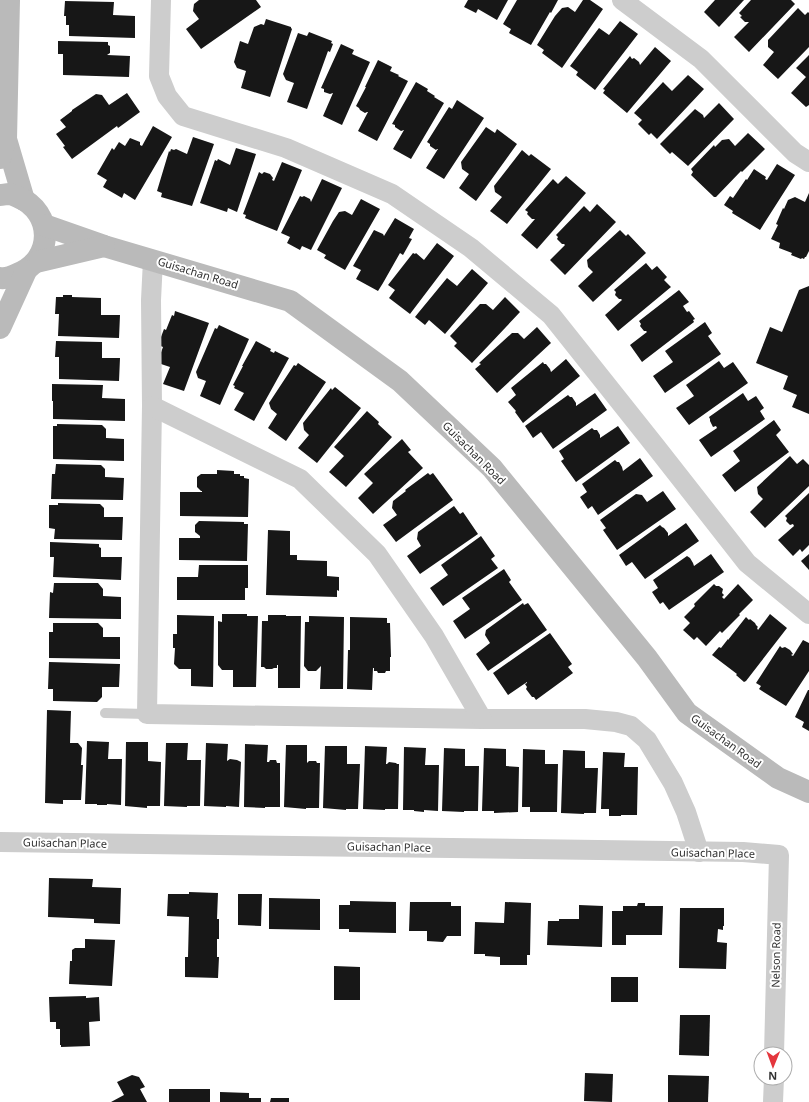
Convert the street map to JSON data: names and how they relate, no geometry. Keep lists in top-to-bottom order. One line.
{"streets":{"street":["Guisachan Road","Guisachan Place","Nelson Road"]},"crossings":[["Guisachan Place","Nelson Road"]],"north":"bottom"}
